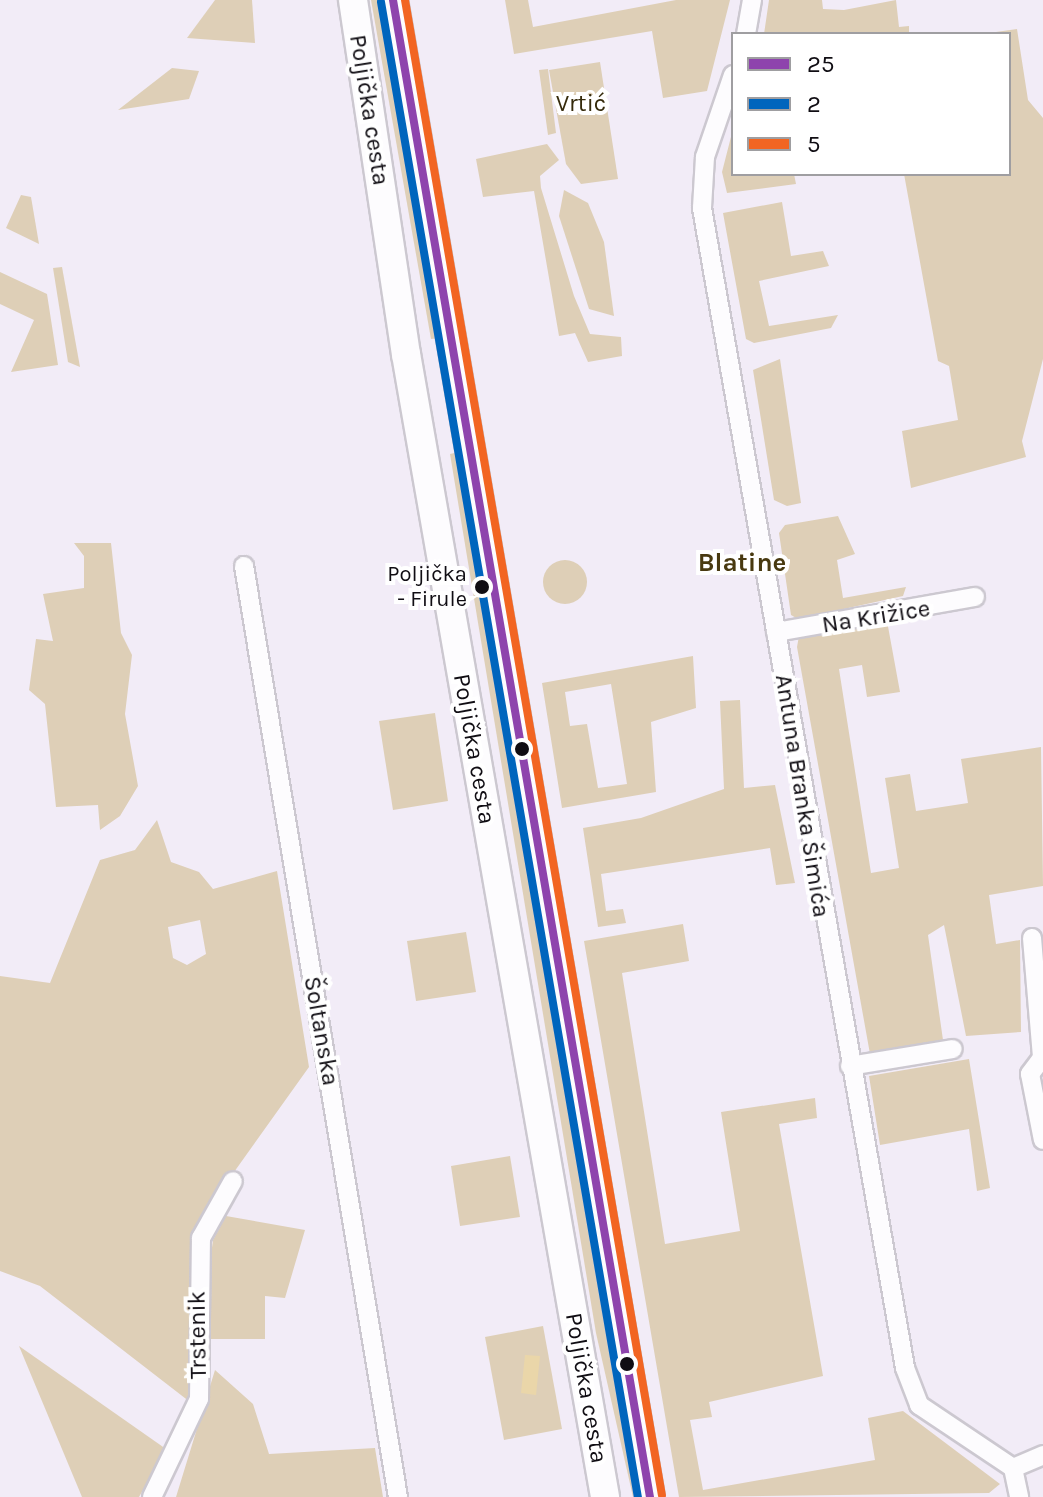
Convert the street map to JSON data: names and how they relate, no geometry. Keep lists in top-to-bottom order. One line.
{"streets":{"main road":["Poljička cesta"],"street":["Na Križice","Antuna Branka Šimića","Šoltanska","Trstenik"]},"crossings":[["Na Križice","Antuna Branka Šimića"]],"districts":["Blatine"],"parks":["Vrtić"],"places":["Poljička - Firule"],"lines":["transit line 25","transit line 5","transit line 2"],"legend":["25","2","5"]}
